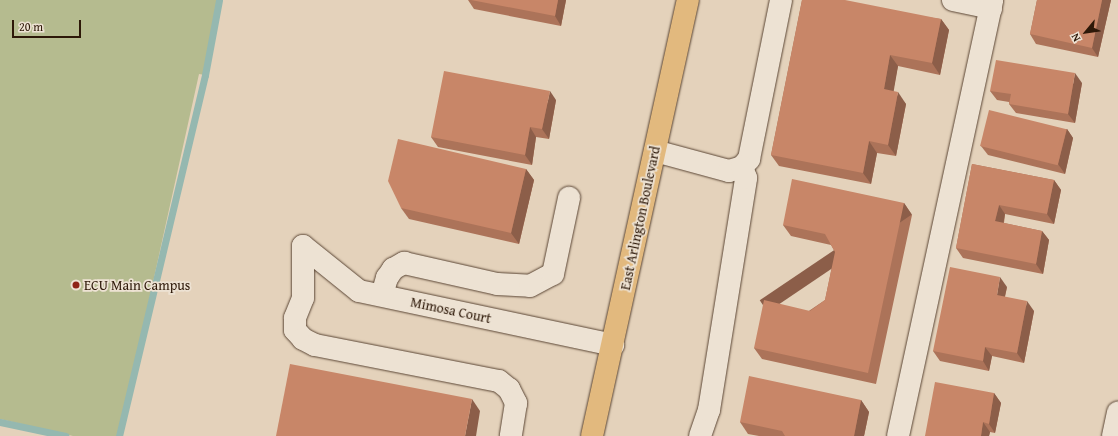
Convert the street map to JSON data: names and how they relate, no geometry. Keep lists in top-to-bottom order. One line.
{"streets":{"main road":["East Arlington Boulevard"],"street":["Mimosa Court"]},"crossings":[["East Arlington Boulevard","Mimosa Court"]],"places":["ECU Main Campus"],"scale_bar":"20 m","north":"bottom left"}
